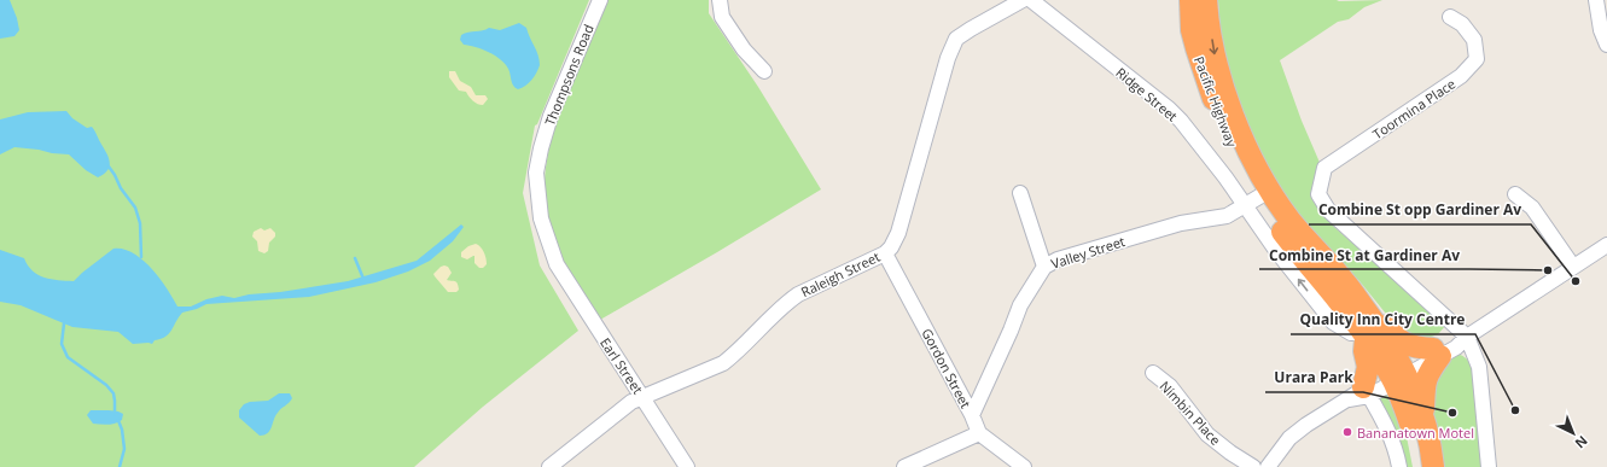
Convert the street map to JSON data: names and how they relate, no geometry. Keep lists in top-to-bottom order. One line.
{"streets":{"highway":["Pacific Highway"],"street":["Thompsons Road","Ridge Street","Toormina Place","Valley Street","Raleigh Street","Earl Street","Gordon Street","Nimbin Place"]},"crossings":[["Thompsons Road","Earl Street"],["Ridge Street","Pacific Highway"],["Ridge Street","Valley Street"],["Pacific Highway","Valley Street"],["Valley Street","Gordon Street"],["Raleigh Street","Earl Street"],["Raleigh Street","Gordon Street"]],"places":["Combine St at Gardiner Av","Combine St opp Gardiner Av","Quality Inn City Centre","Urara Park","Bananatown Motel"],"north":"bottom right"}
